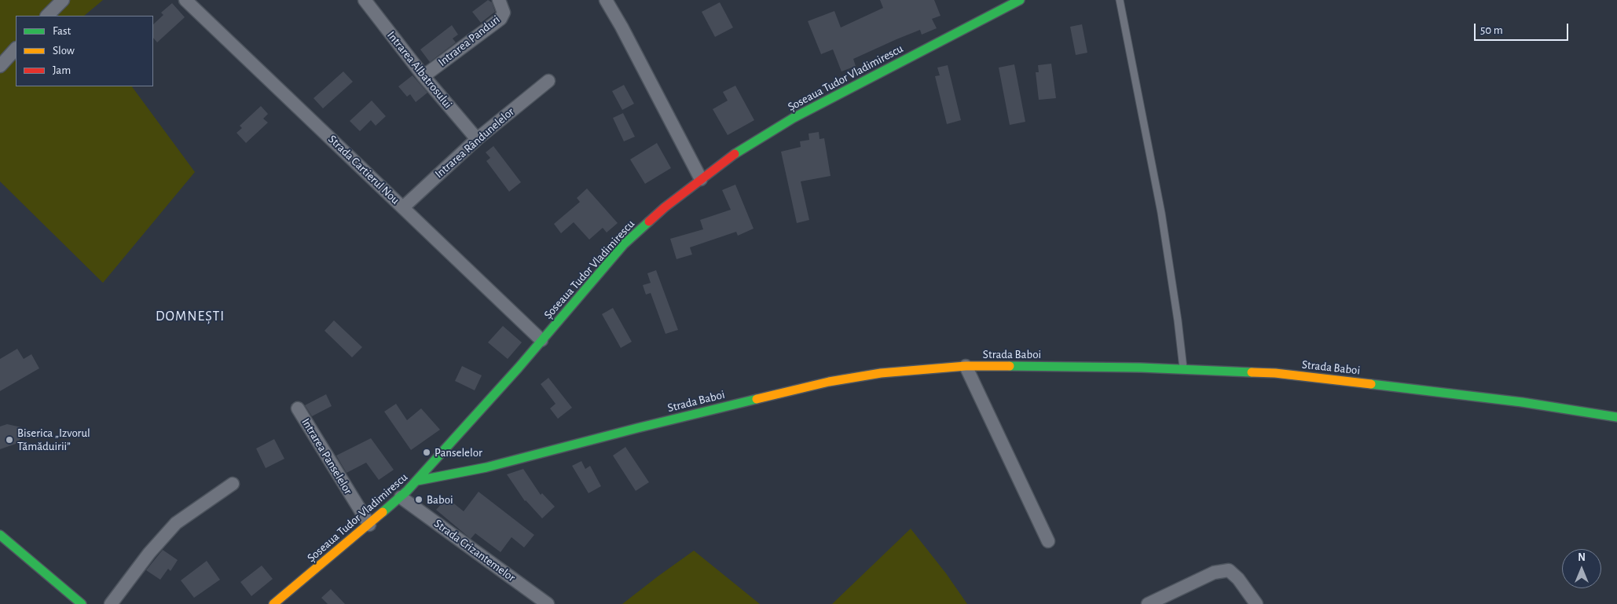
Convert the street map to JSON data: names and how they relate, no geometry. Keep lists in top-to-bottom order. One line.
{"streets":{"street":["Intrarea Panduri","Intrarea Albatrosului","Șoseaua Tudor Vladimirescu","Intrarea Rândunelelor","Strada Cartierul Nou","Strada Baboi","Intrarea Panselelor","Strada Crizantemelor"]},"crossings":[["Intrarea Panduri","Intrarea Albatrosului"],["Intrarea Albatrosului","Intrarea Rândunelelor"],["Șoseaua Tudor Vladimirescu","Strada Cartierul Nou"],["Șoseaua Tudor Vladimirescu","Strada Baboi"],["Șoseaua Tudor Vladimirescu","Intrarea Panselelor"],["Șoseaua Tudor Vladimirescu","Strada Crizantemelor"],["Intrarea Rândunelelor","Strada Cartierul Nou"]],"districts":["DOMNEȘTI"],"places":["Biserica „Izvorul Tămăduirii”","Panselelor","Baboi"],"legend":["Fast","Slow","Jam"],"scale_bar":"50 m","north":"top"}
